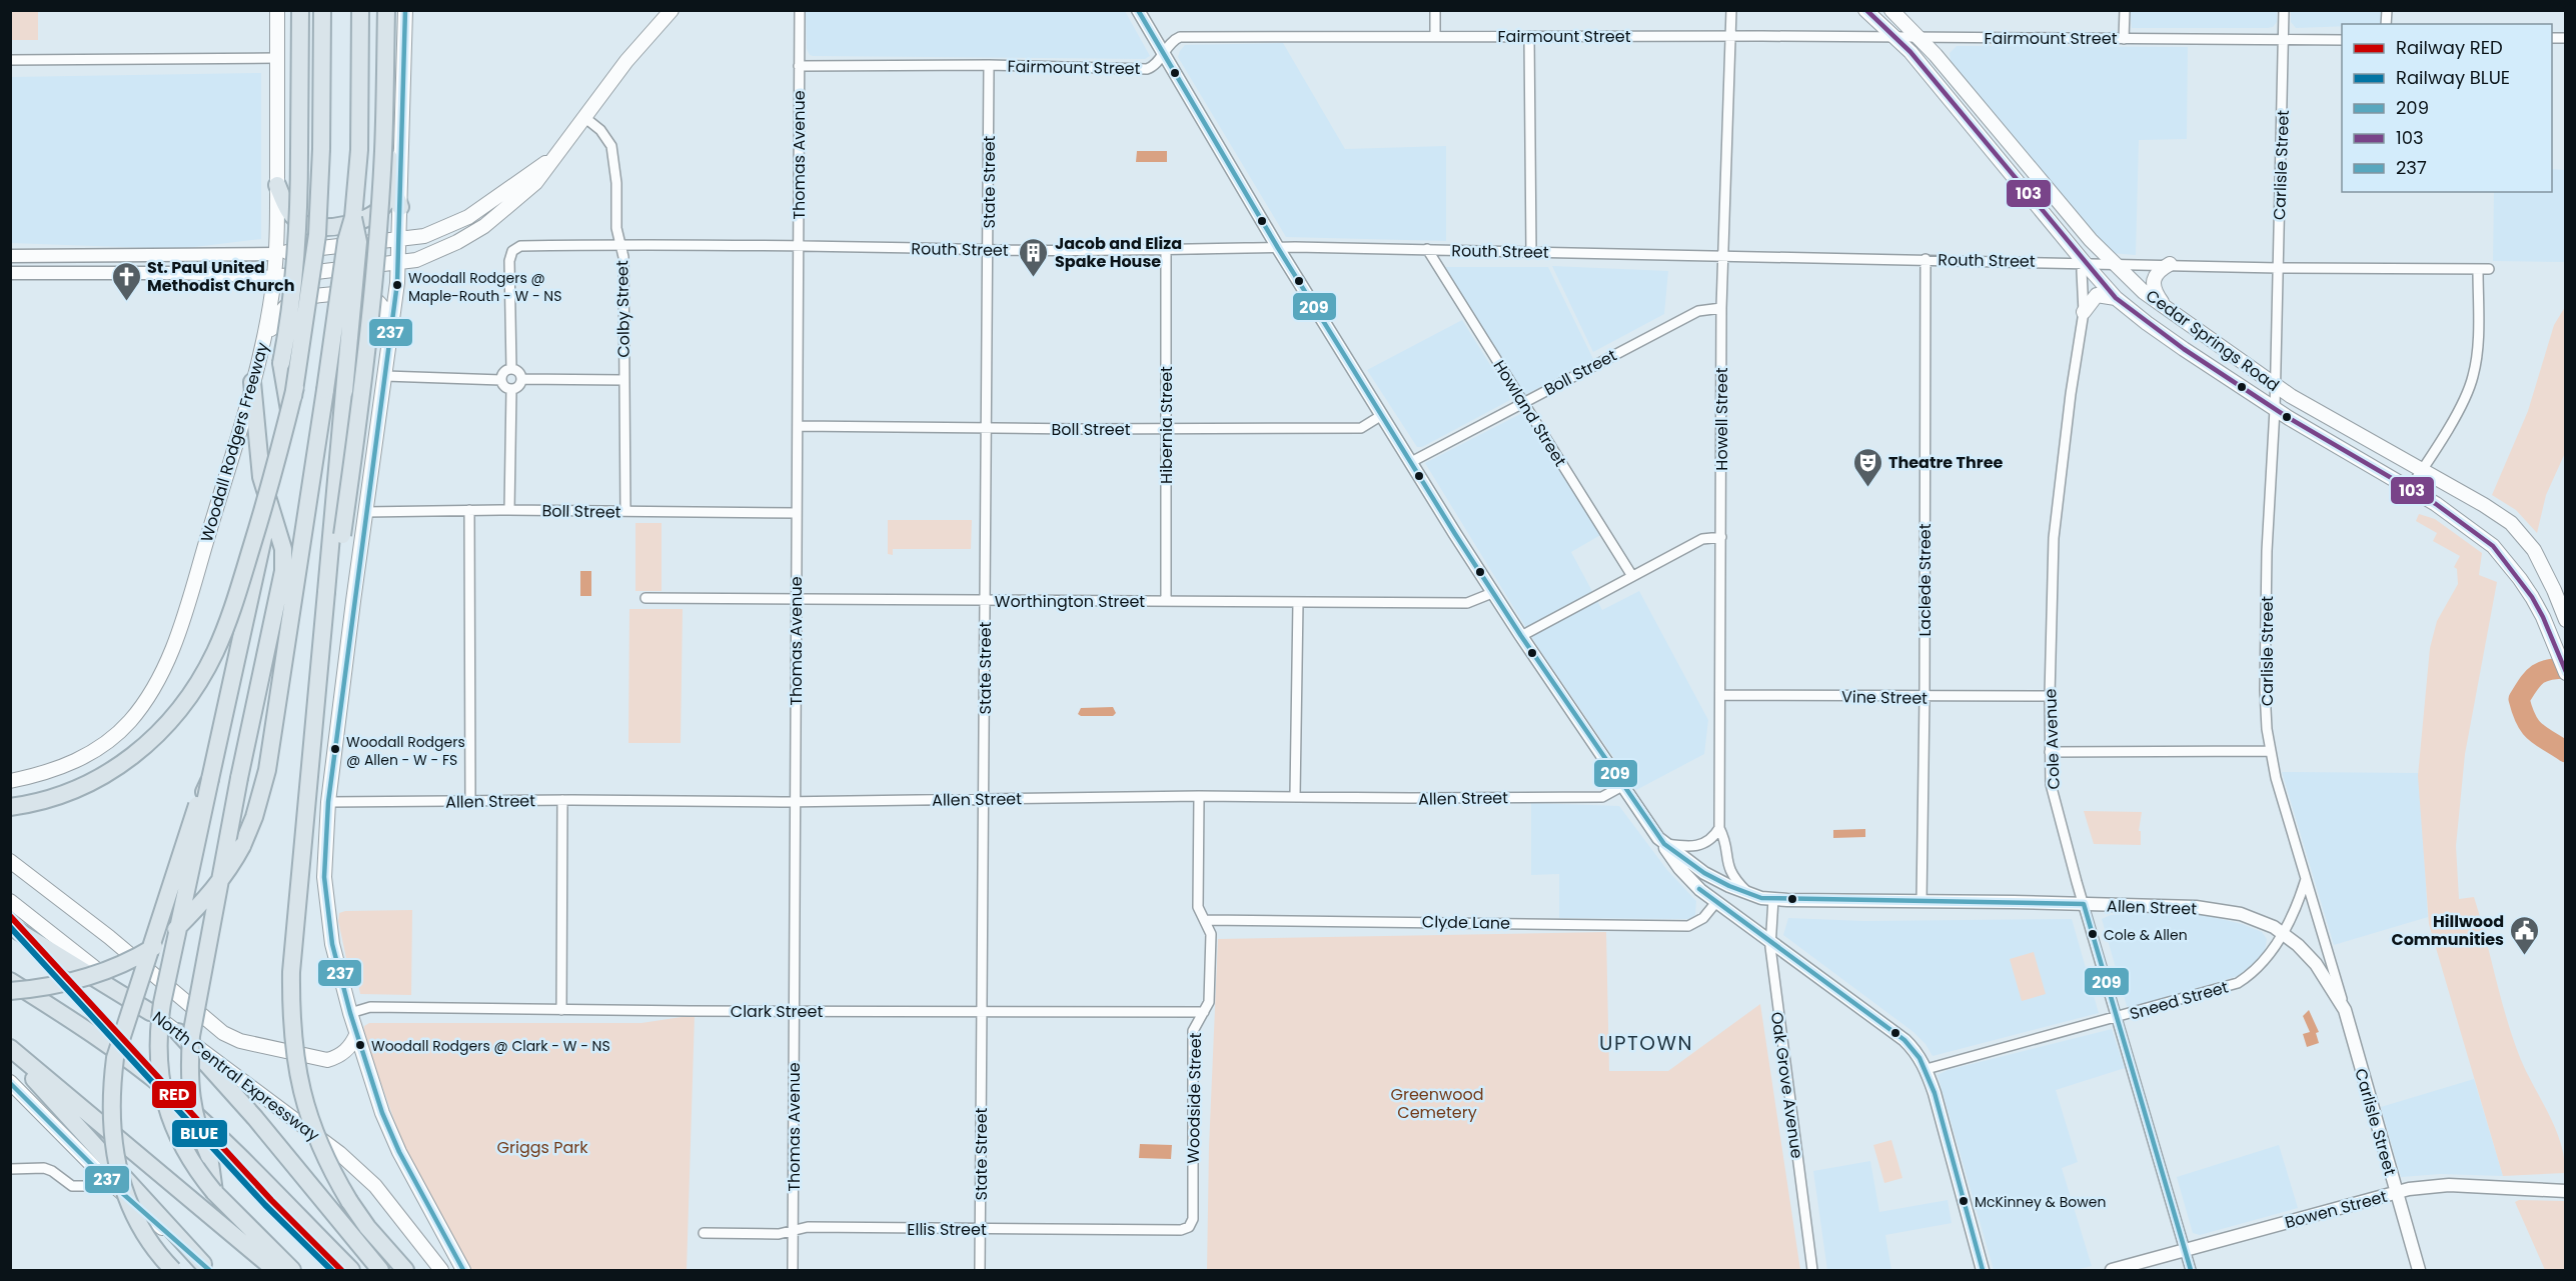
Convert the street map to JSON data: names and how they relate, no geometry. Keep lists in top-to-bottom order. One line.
{"streets":{"main road":["Cedar Springs Road","Woodall Rodgers Freeway","North Central Expressway"],"street":["Fairmount Street","Thomas Avenue","Carlisle Street","State Street","Routh Street","Colby Street","Boll Street","Howland Street","Howell Street","Hibernia Street","Laclede Street","Worthington Street","Vine Street","Cole Avenue","Allen Street","Clyde Lane","Sneed Street","Clark Street","Oak Grove Avenue","Woodside Street","Bowen Street","Ellis Street"]},"crossings":[["Fairmount Street","Thomas Avenue"],["Fairmount Street","Carlisle Street"],["Fairmount Street","State Street"],["Fairmount Street","Cedar Springs Road"],["Fairmount Street","Howell Street"],["Thomas Avenue","Routh Street"],["Thomas Avenue","Boll Street"],["Thomas Avenue","Worthington Street"],["Thomas Avenue","Allen Street"],["Thomas Avenue","Clark Street"],["Thomas Avenue","Ellis Street"],["Carlisle Street","Routh Street"],["Carlisle Street","Cedar Springs Road"],["Carlisle Street","Allen Street"],["Carlisle Street","Sneed Street"],["Carlisle Street","Bowen Street"],["State Street","Routh Street"],["State Street","Boll Street"],["State Street","Worthington Street"],["State Street","Allen Street"],["State Street","Clark Street"],["State Street","Ellis Street"],["Routh Street","Colby Street"],["Routh Street","Cedar Springs Road"],["Routh Street","Howland Street"],["Routh Street","Howell Street"],["Routh Street","Hibernia Street"],["Routh Street","Laclede Street"],["Routh Street","Cole Avenue"],["Colby Street","Boll Street"],["Cedar Springs Road","Cole Avenue"],["Boll Street","Howland Street"],["Boll Street","Howell Street"],["Boll Street","Hibernia Street"],["Howell Street","Vine Street"],["Howell Street","Allen Street"],["Hibernia Street","Worthington Street"],["Laclede Street","Vine Street"],["Laclede Street","Allen Street"],["Vine Street","Cole Avenue"],["Cole Avenue","Allen Street"],["Cole Avenue","Sneed Street"],["Cole Avenue","Bowen Street"],["Allen Street","Sneed Street"],["Allen Street","Oak Grove Avenue"],["Allen Street","Woodside Street"],["Clyde Lane","Woodside Street"],["Clark Street","Woodside Street"],["Woodside Street","Ellis Street"]],"districts":["UPTOWN"],"parks":["Greenwood Cemetery","Griggs Park"],"places":{"building":["Jacob and Eliza Spake House"],"other":["Woodall Rodgers @ Maple-Routh - W - NS","Woodall Rodgers @ Allen - W - FS","Cole & Allen","Woodall Rodgers @ Clark - W - NS","McKinney & Bowen"],"church":["St. Paul United Methodist Church"],"theatre":["Theatre Three"],"public building":["Hillwood Communities"]},"lines":["transit line 209","transit line 103","transit line 237","rail line RED","rail line BLUE"],"legend":["Railway RED","Railway BLUE","209","103","237"]}
